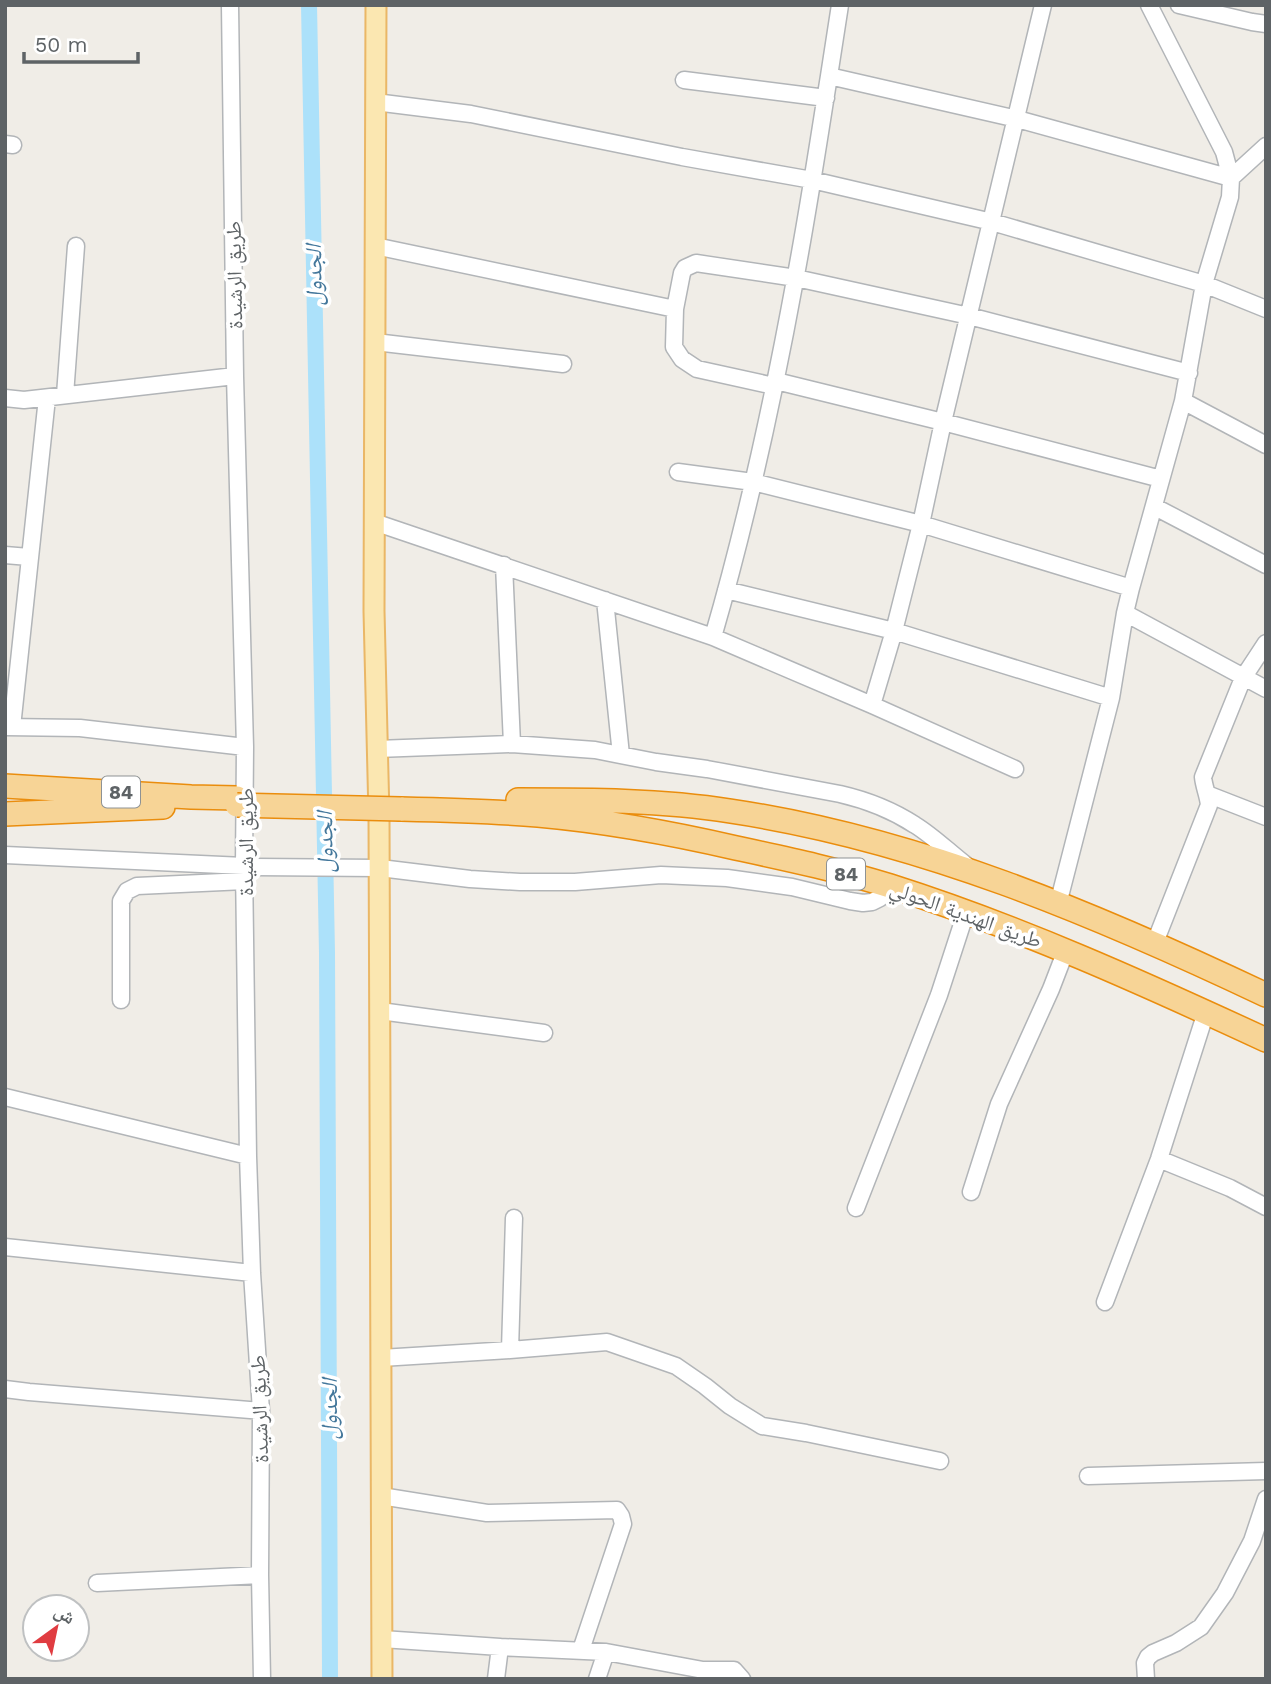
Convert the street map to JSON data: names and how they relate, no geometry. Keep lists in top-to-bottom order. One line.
{"streets":{"highway":["84","طريق الهندية الحولي"],"street":["طريق الرشيدة"]},"crossings":[["84","طريق الهندية الحولي"]],"water":["الجدول"],"scale_bar":"50 m","north":"top right"}
